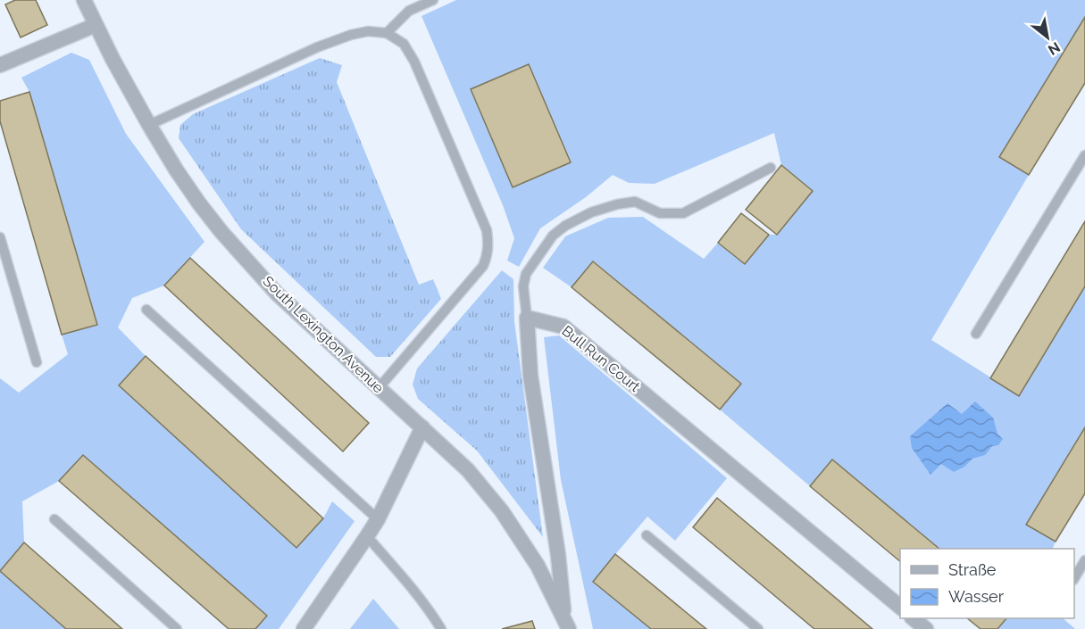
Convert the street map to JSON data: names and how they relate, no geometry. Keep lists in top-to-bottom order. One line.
{"streets":{"street":["South Lexington Avenue","Bull Run Court"]},"legend":["Straße","Wasser"],"north":"bottom right"}
